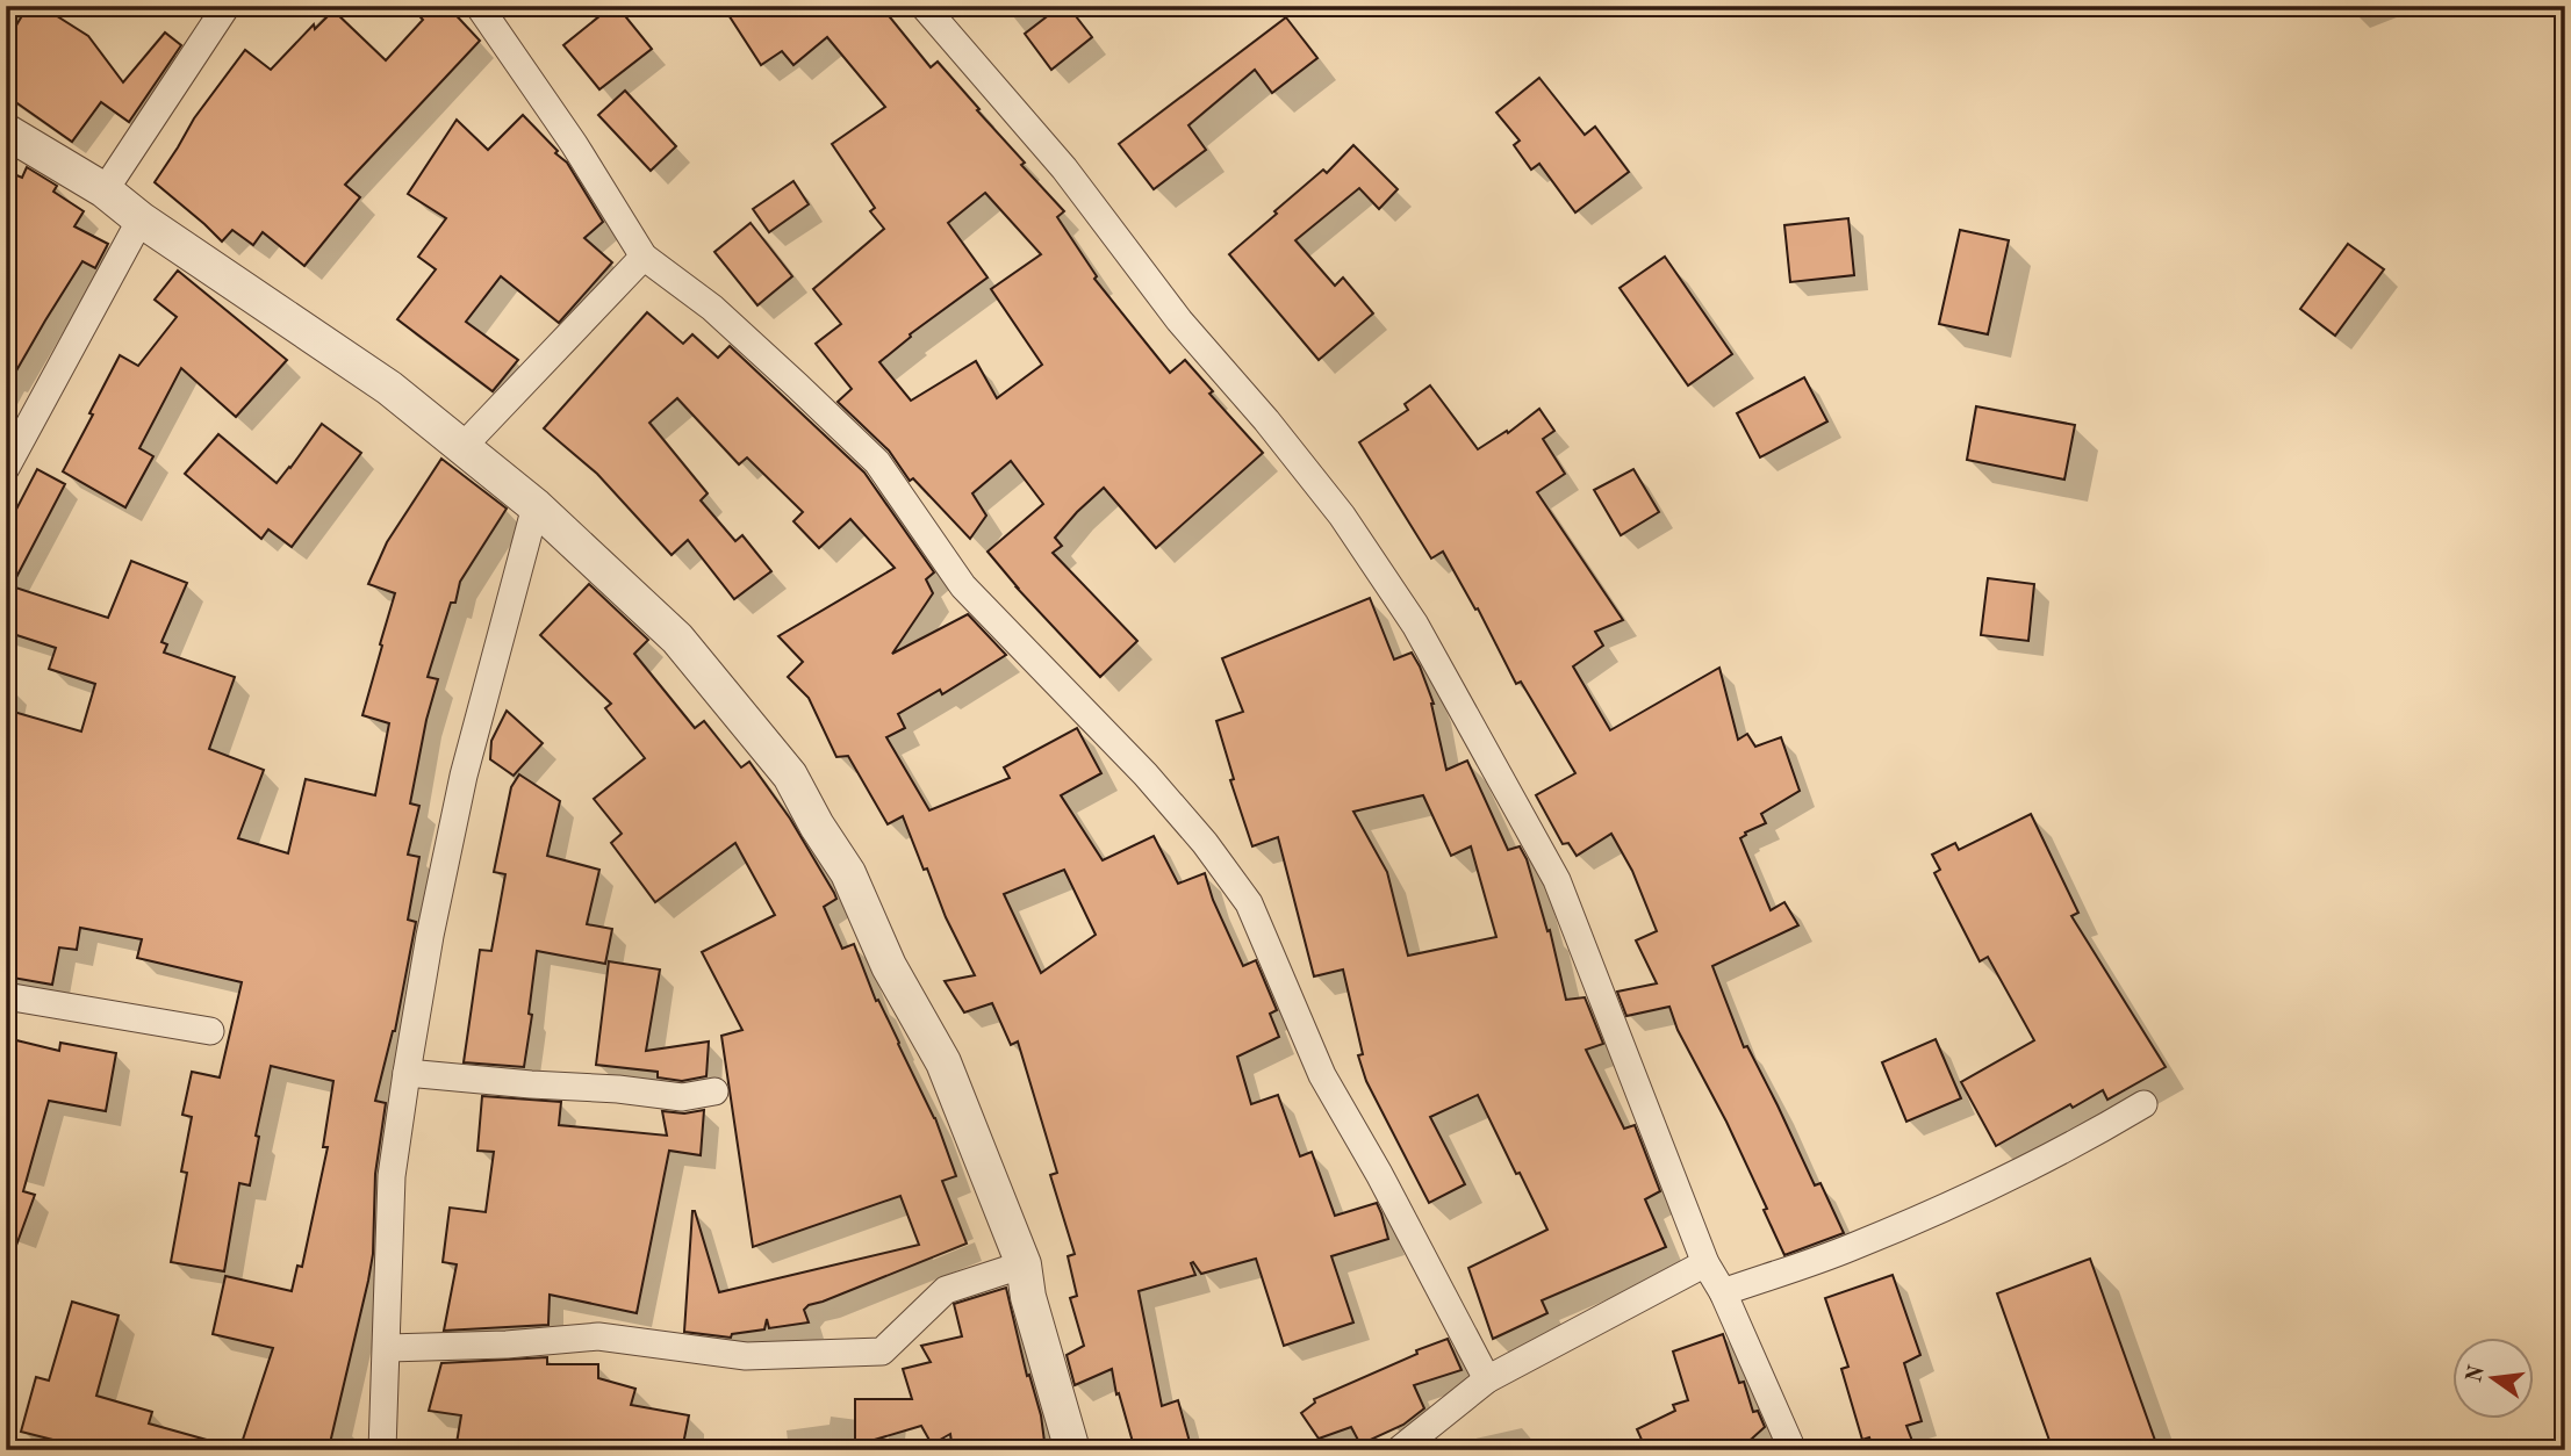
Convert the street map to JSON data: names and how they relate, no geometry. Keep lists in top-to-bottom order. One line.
{"north":"left"}
